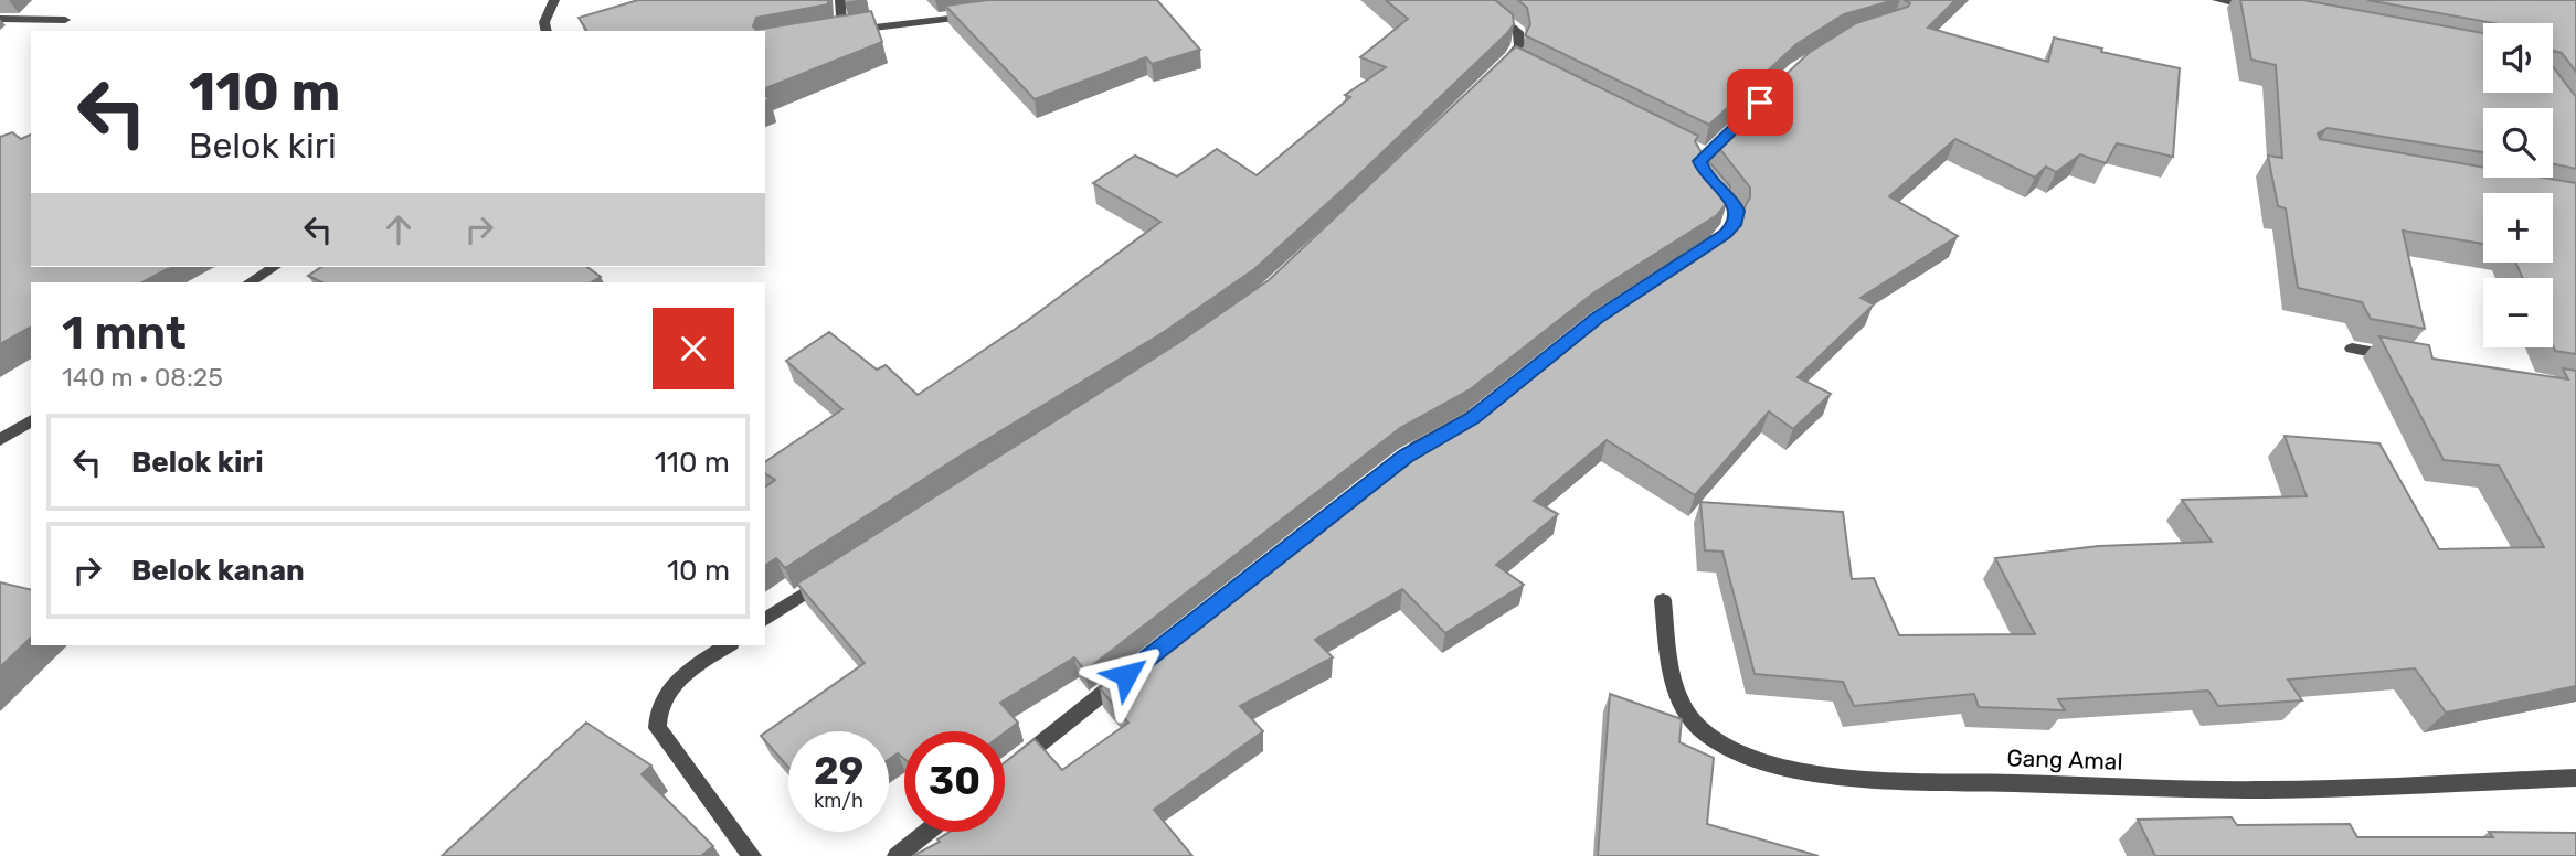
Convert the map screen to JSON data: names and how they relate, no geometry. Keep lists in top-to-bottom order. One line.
{"streets":{"street":["Gang Amal"]},"page":{"map_buttons":["+","−"],"turn":["110 m","Belok kiri"],"heading":["1 mnt","140 m · 08:25"],"list":[{"name":"Belok kiri","value":"110 m"},{"name":"Belok kanan","value":"10 m"}],"speed":"29 km/h","limit":"30"}}
